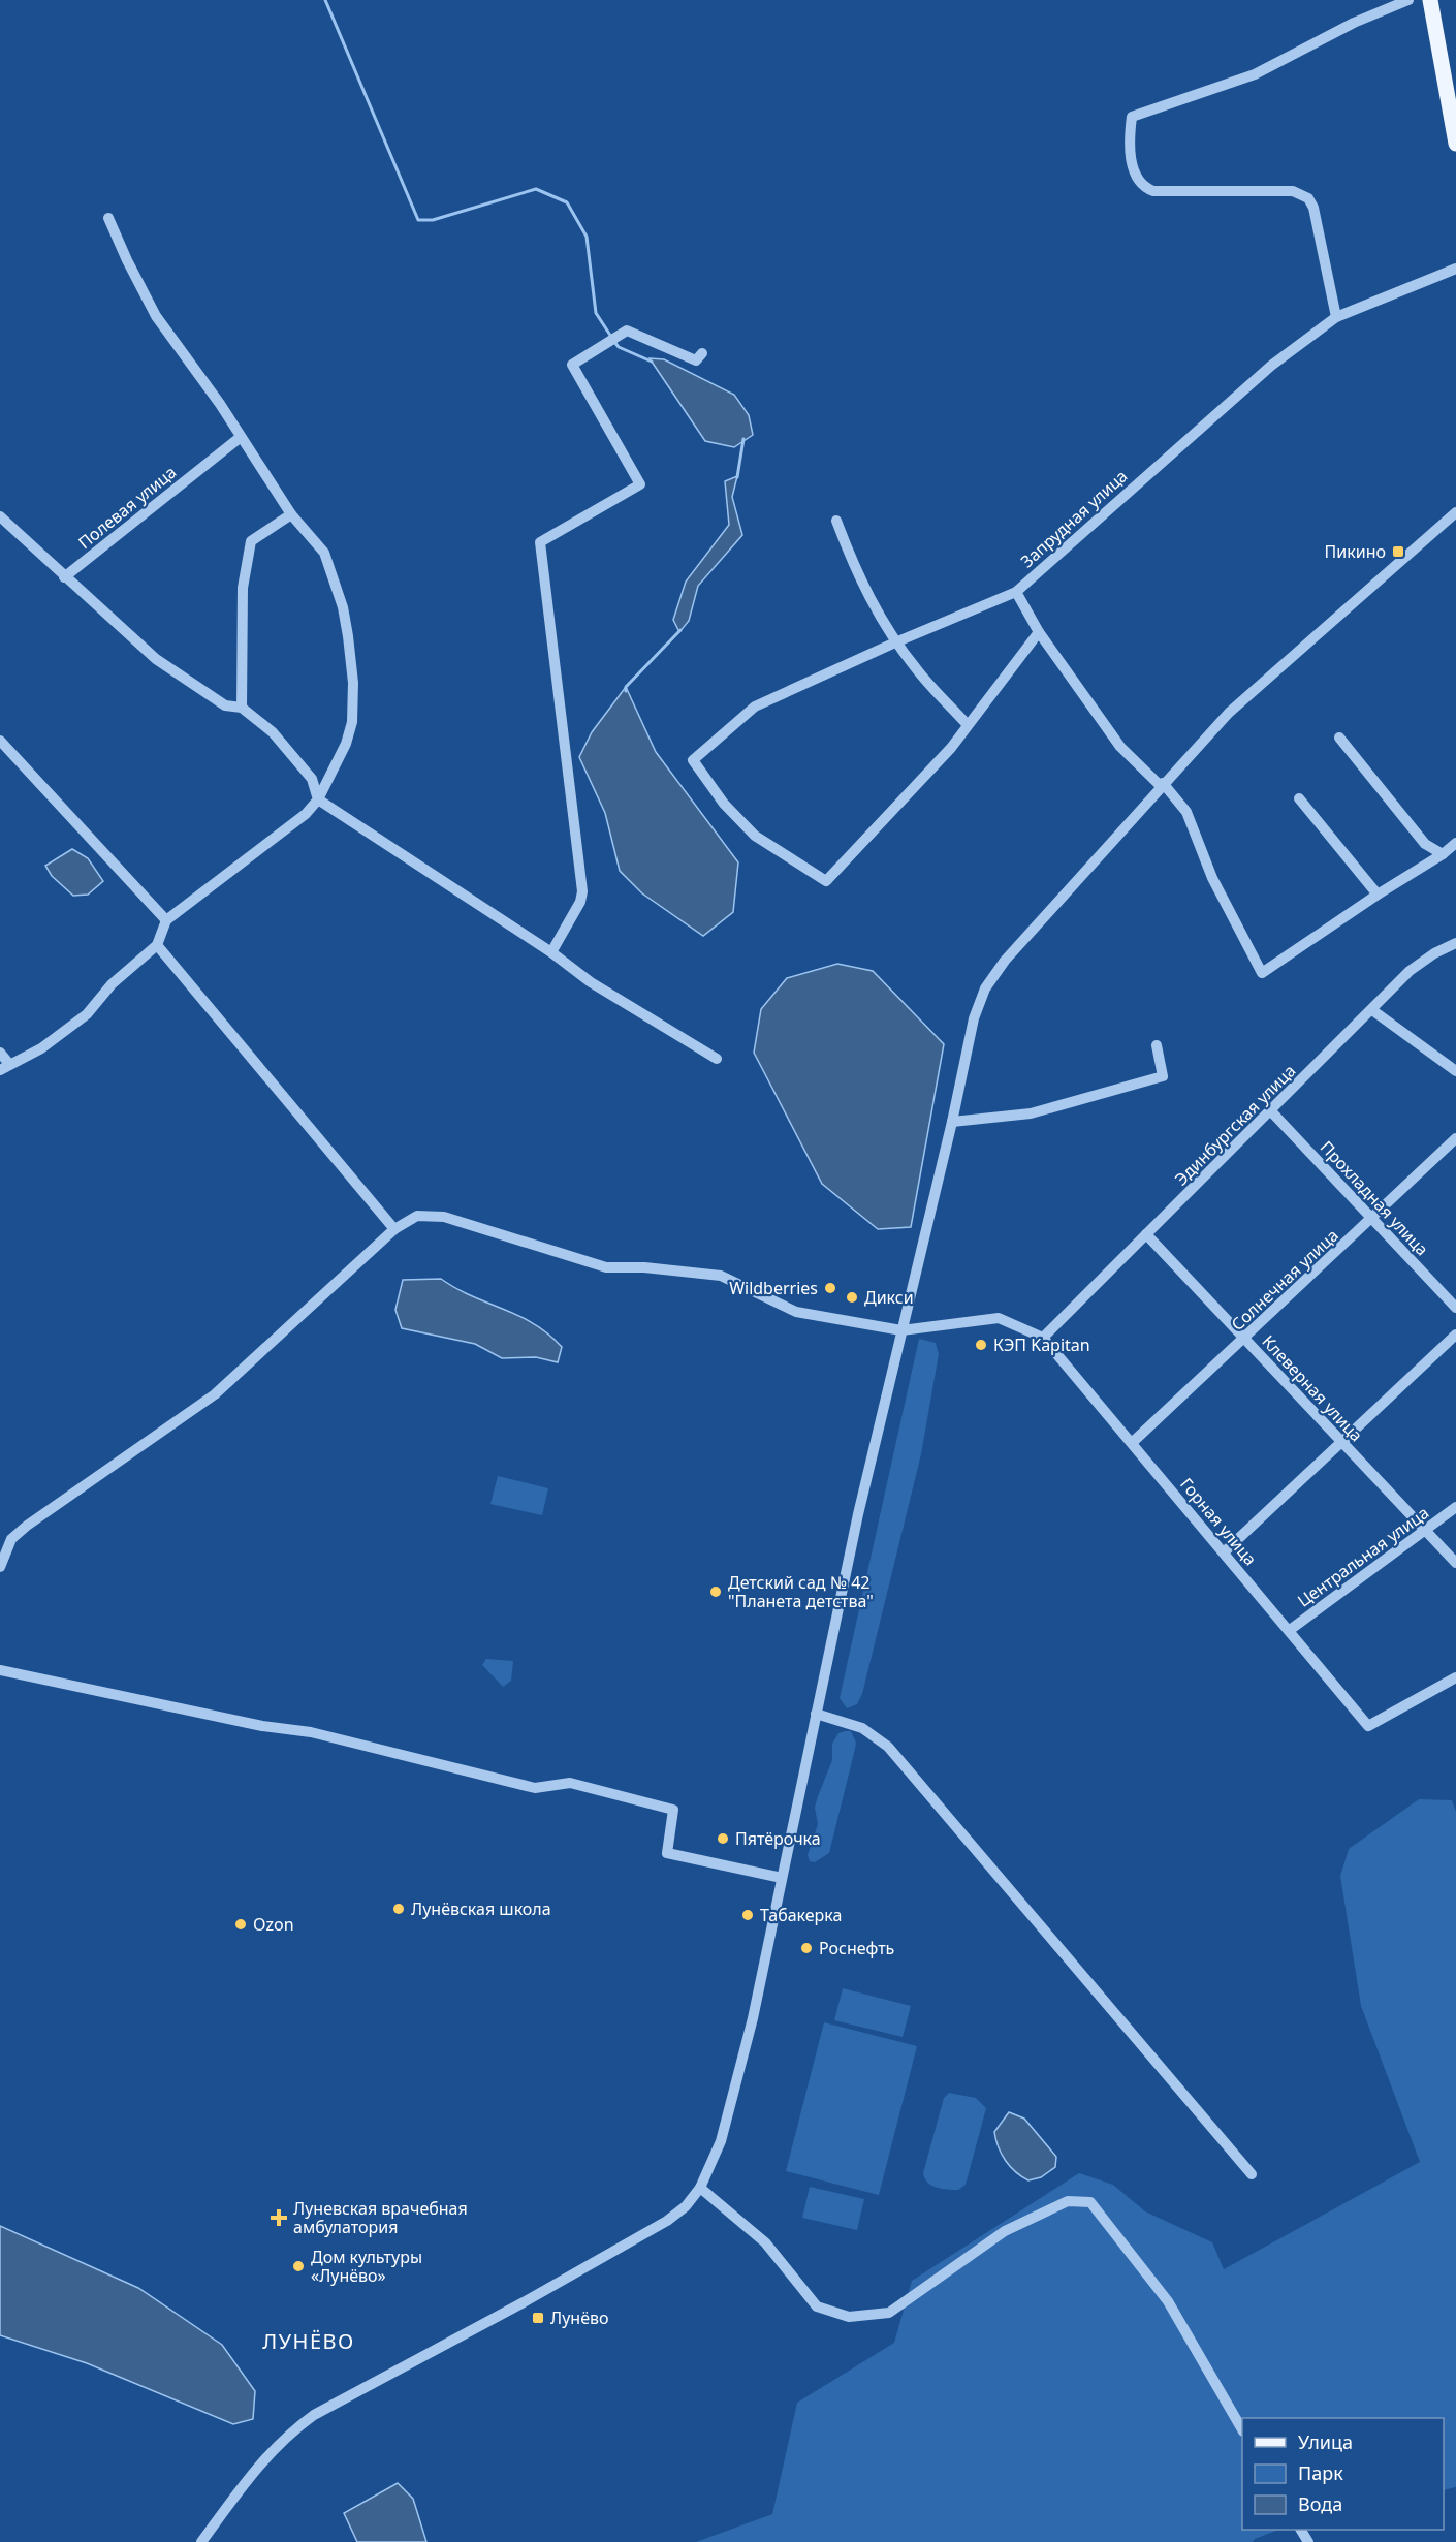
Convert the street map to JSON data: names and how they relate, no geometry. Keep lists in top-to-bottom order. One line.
{"streets":{"street":["Полевая улица","Запрудная улица","Эдинбургская улица","Прохладная улица","Солнечная улица","Клеверная улица","Горная улица","Центральная улица"]},"crossings":[["Эдинбургская улица","Прохладная улица"],["Эдинбургская улица","Клеверная улица"],["Эдинбургская улица","Горная улица"],["Прохладная улица","Солнечная улица"],["Солнечная улица","Клеверная улица"],["Солнечная улица","Горная улица"],["Клеверная улица","Центральная улица"],["Горная улица","Центральная улица"]],"districts":["ЛУНЁВО"],"places":{"transit":["Пикино","Лунёво"],"other":["Wildberries","Дикси","КЭП Kapitan","Детский сад № 42 \"Планета детства\"","Пятёрочка","Лунёвская школа","Табакерка","Ozon","Роснефть","Дом культуры «Лунёво»"],"health":["Луневская врачебная амбулатория"]},"legend":["Улица","Парк","Вода"]}
